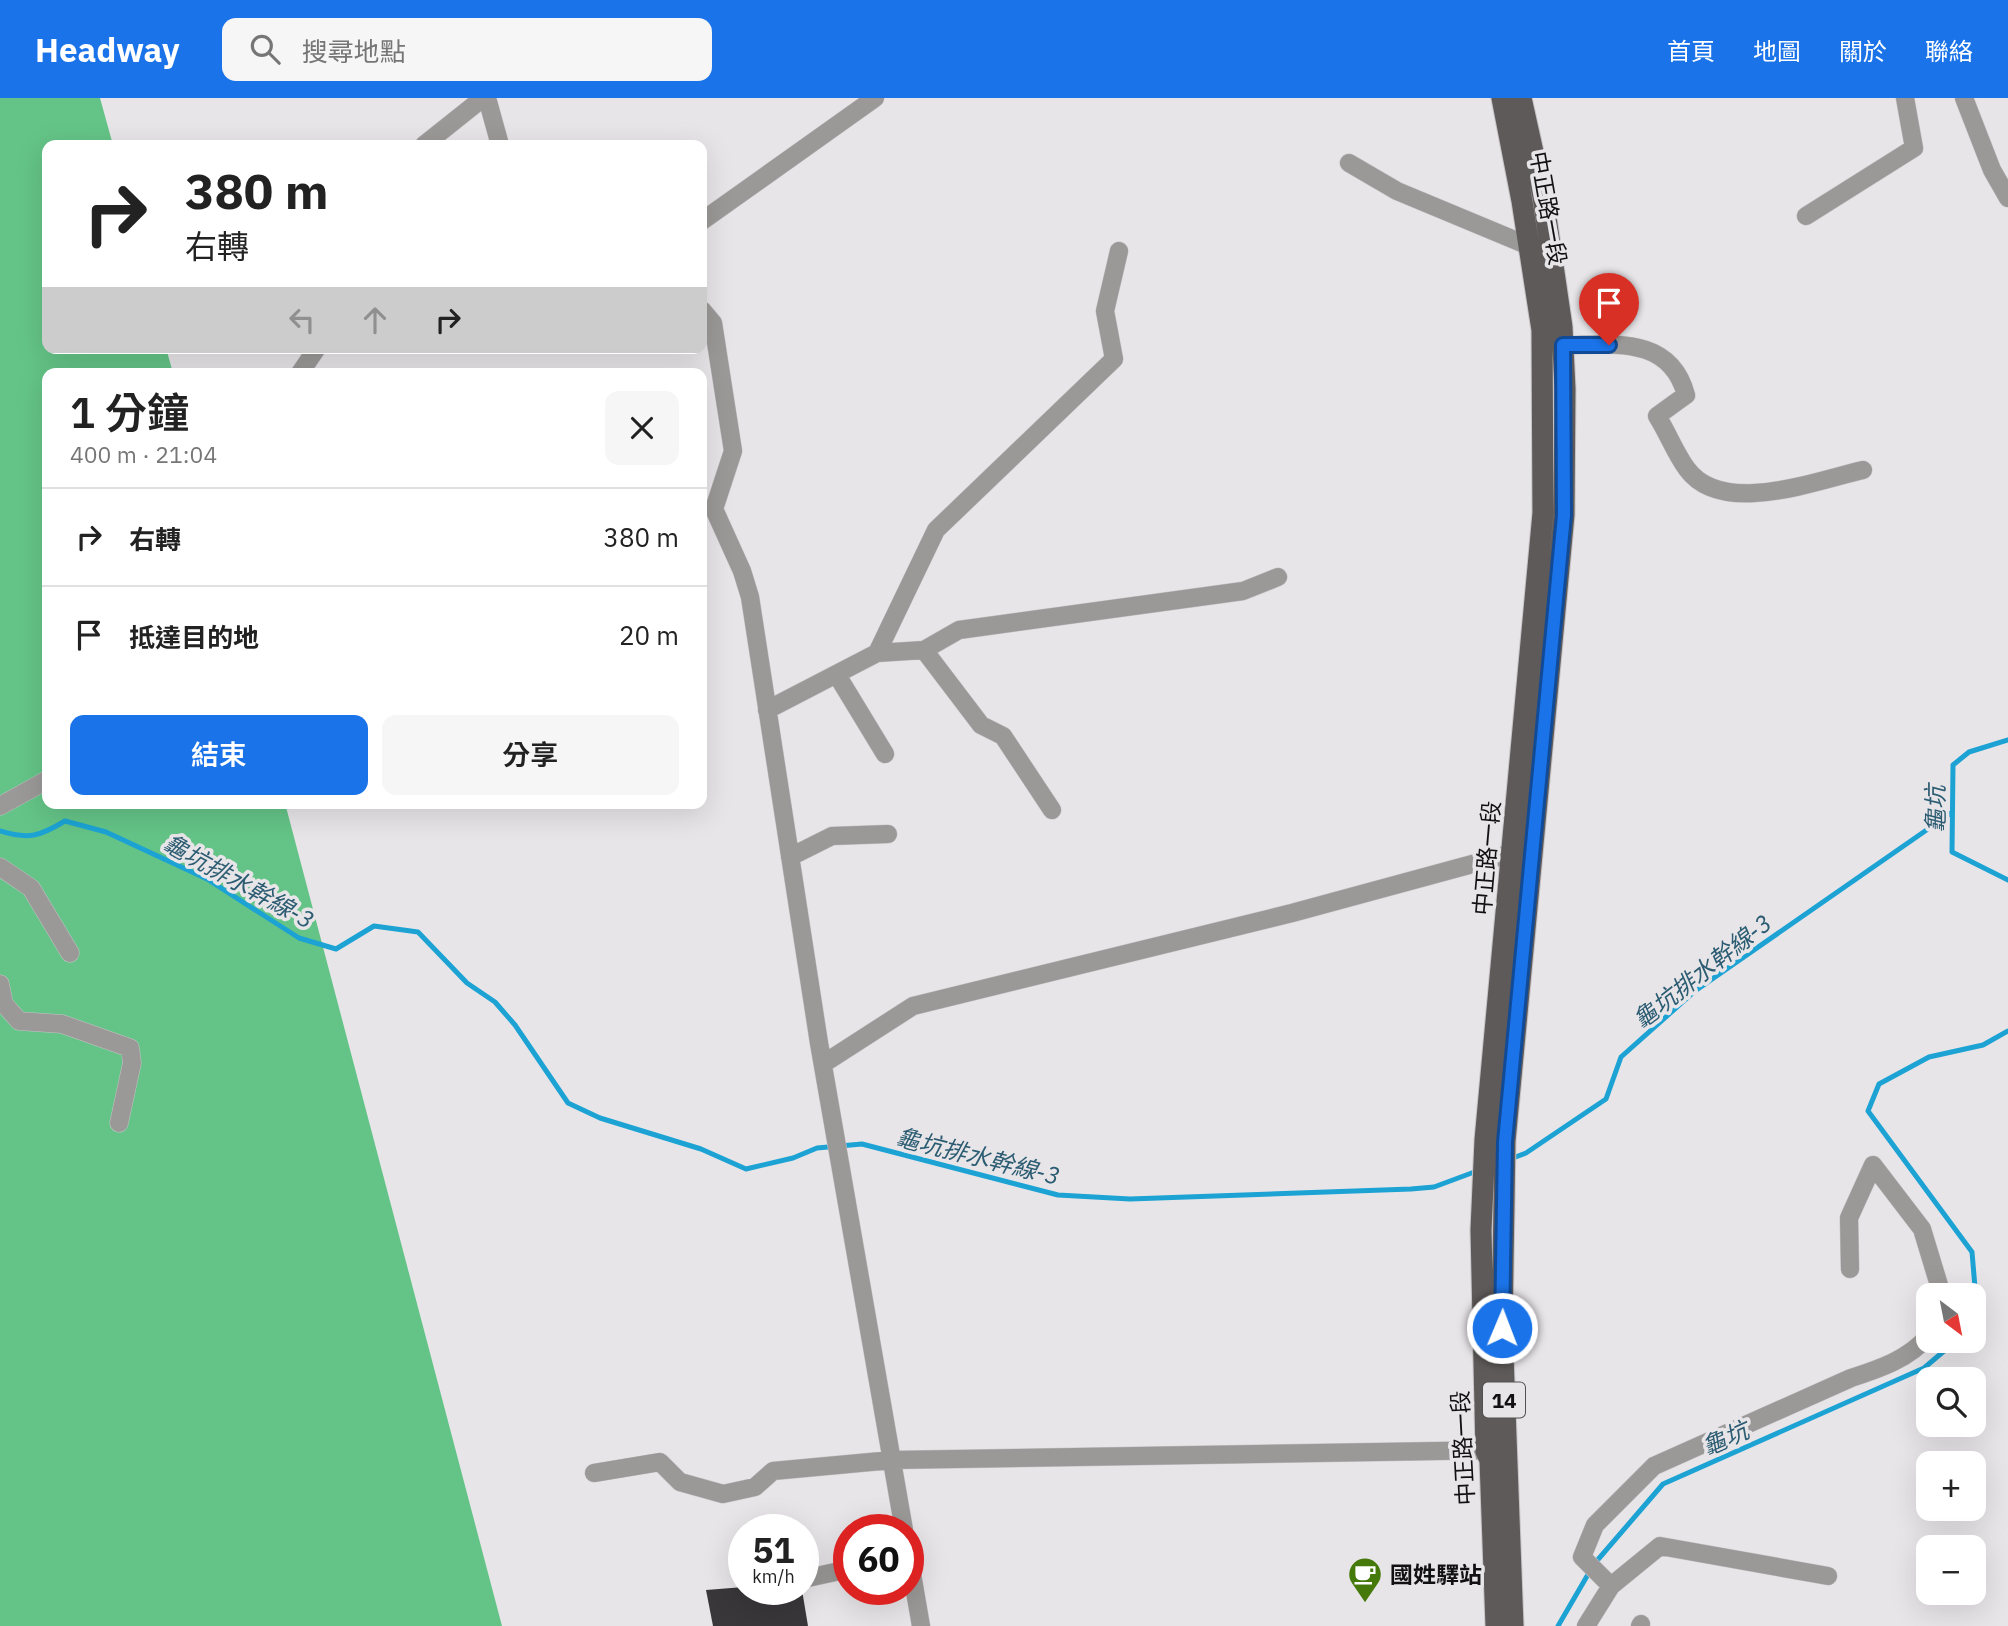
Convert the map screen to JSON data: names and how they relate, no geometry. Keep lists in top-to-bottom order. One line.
{"streets":{"main road":["中正路一段","14"]},"water":["龜坑","龜坑排水幹線-3"],"places":{"cafe":["國姓驛站"]},"north":"bottom right","page":{"header":"Headway","search":"搜尋地點","nav":["首頁","地圖","關於","聯絡"],"turn":["380 m","右轉"],"heading":["1 分鐘","400 m · 21:04"],"list":[{"name":"右轉","value":"380 m"},{"name":"抵達目的地","value":"20 m"}],"buttons":["結束","分享"],"map_buttons":["+","−"],"speed":"51 km/h","limit":"60"}}
